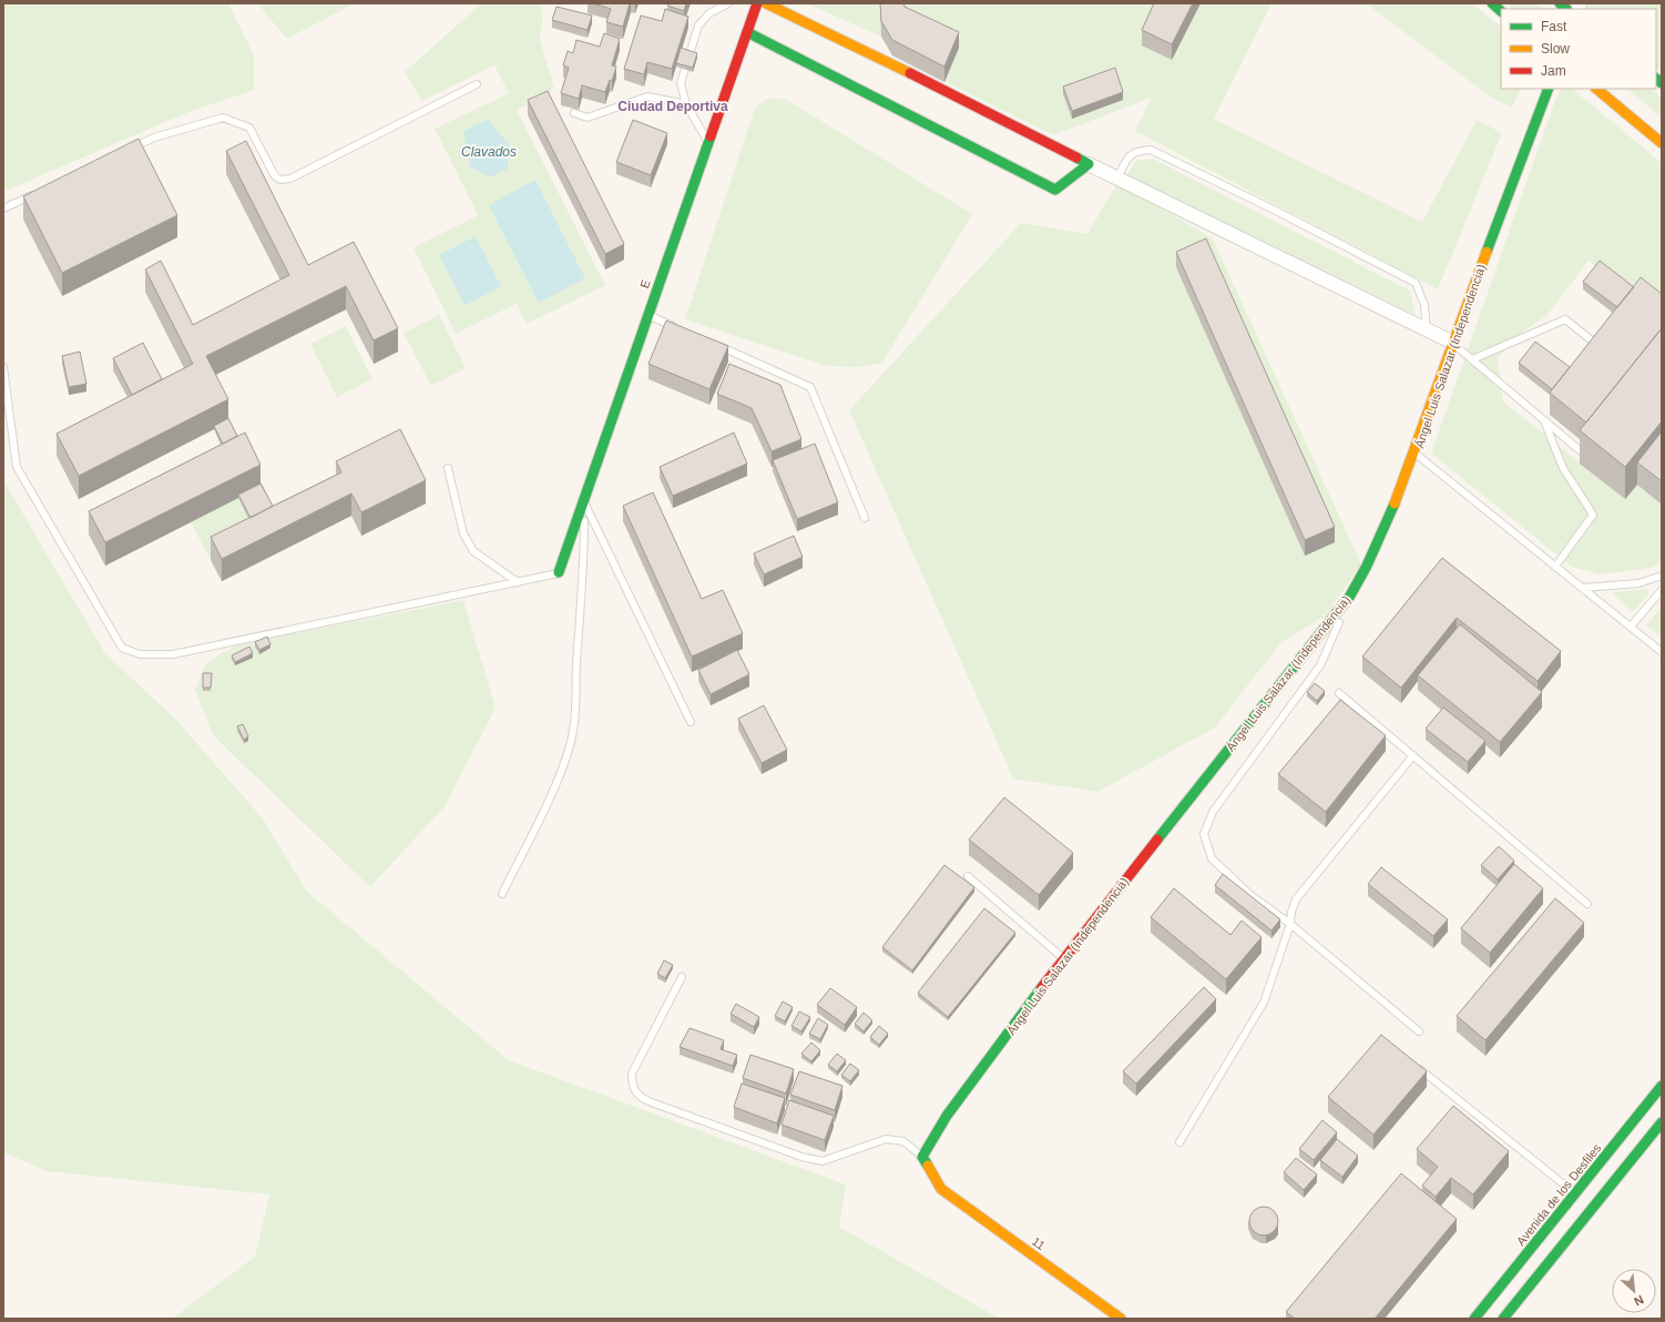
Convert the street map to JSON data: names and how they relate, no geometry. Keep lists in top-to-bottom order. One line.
{"streets":{"main road":["E","Ángel Luis Salazar (Independencia)","Avenida de los Desfiles","11"]},"crossings":[["Ángel Luis Salazar (Independencia)","11"]],"districts":["Ciudad Deportiva"],"water":["Clavados"],"legend":["Fast","Slow","Jam"],"north":"bottom right"}
